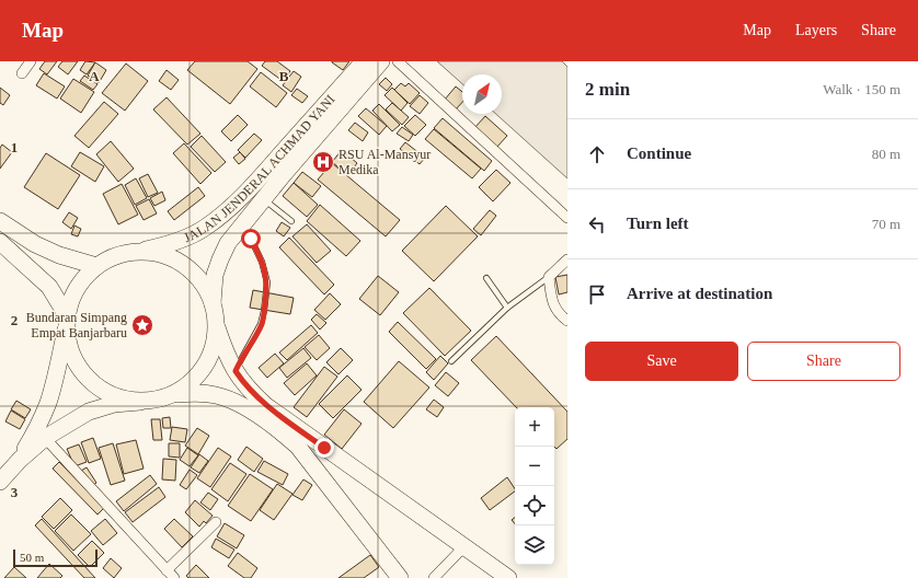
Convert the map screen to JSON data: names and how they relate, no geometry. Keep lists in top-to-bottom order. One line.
{"streets":{"main road":["JALAN JENDERAL ACHMAD YANI"]},"places":{"hospital":["RSU Al-Mansyur Medika"],"place":["Bundaran Simpang Empat Banjarbaru"]},"scale_bar":"50 m","north":"top right","page":{"header":"Map","nav":["Map","Layers","Share"],"heading":["2 min","Walk · 150 m"],"list":[["Continue","80 m"],["Turn left","70 m"],"Arrive at destination"],"buttons":["Save","Share"],"map_buttons":["+","−"],"scale":"50 m"},"grid":{"columns":["A","B"],"rows":["1","2","3"]}}
